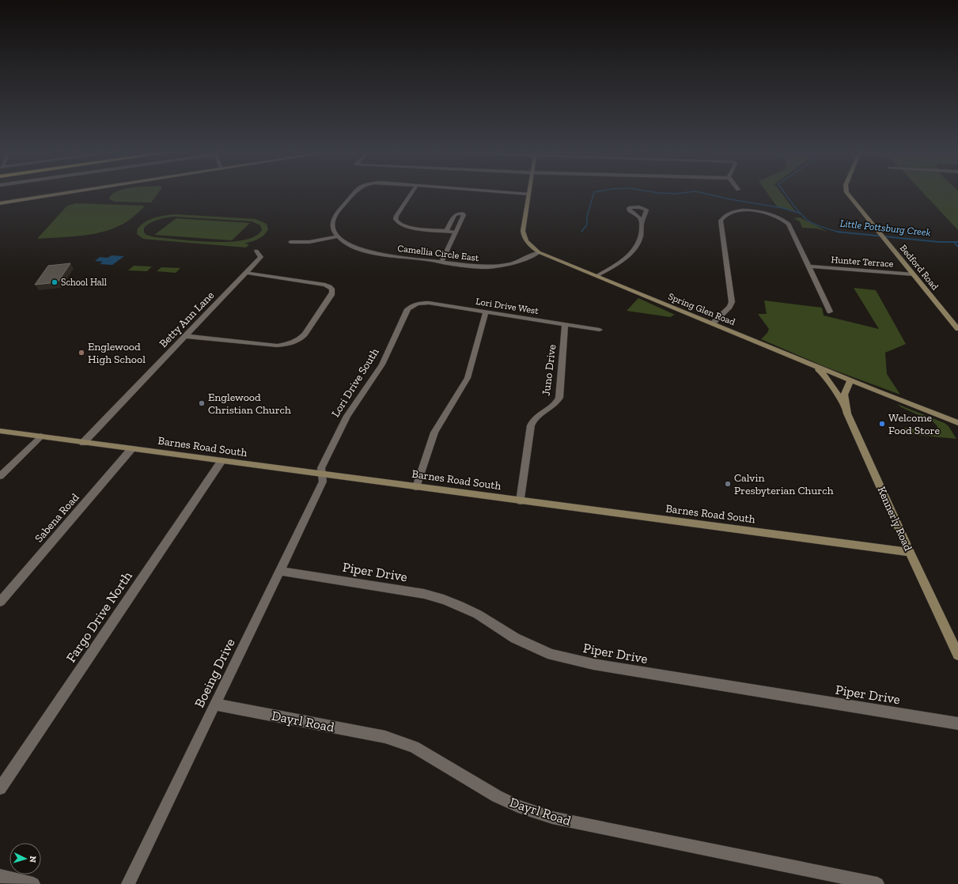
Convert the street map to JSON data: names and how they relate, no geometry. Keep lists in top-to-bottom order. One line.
{"streets":{"street":["Camellia Circle East","Hunter Terrace","Bedford Road","Lori Drive West","Spring Glen Road","Betty Ann Lane","Juno Drive","Lori Drive South","Barnes Road South","Sabena Road","Kennerly Road","Piper Drive","Fargo Drive North","Boeing Drive","Dayrl Road"]},"crossings":[["Camellia Circle East","Spring Glen Road"],["Hunter Terrace","Bedford Road"],["Lori Drive West","Juno Drive"],["Lori Drive West","Lori Drive South"],["Spring Glen Road","Kennerly Road"],["Betty Ann Lane","Barnes Road South"],["Juno Drive","Barnes Road South"],["Lori Drive South","Barnes Road South"],["Lori Drive South","Boeing Drive"],["Barnes Road South","Sabena Road"],["Barnes Road South","Kennerly Road"],["Barnes Road South","Fargo Drive North"],["Barnes Road South","Boeing Drive"],["Piper Drive","Boeing Drive"],["Boeing Drive","Dayrl Road"]],"water":["Little Pottsburg Creek"],"places":["School Hall","Englewood High School","Englewood Christian Church","Welcome Food Store","Calvin Presbyterian Church"],"north":"right"}
